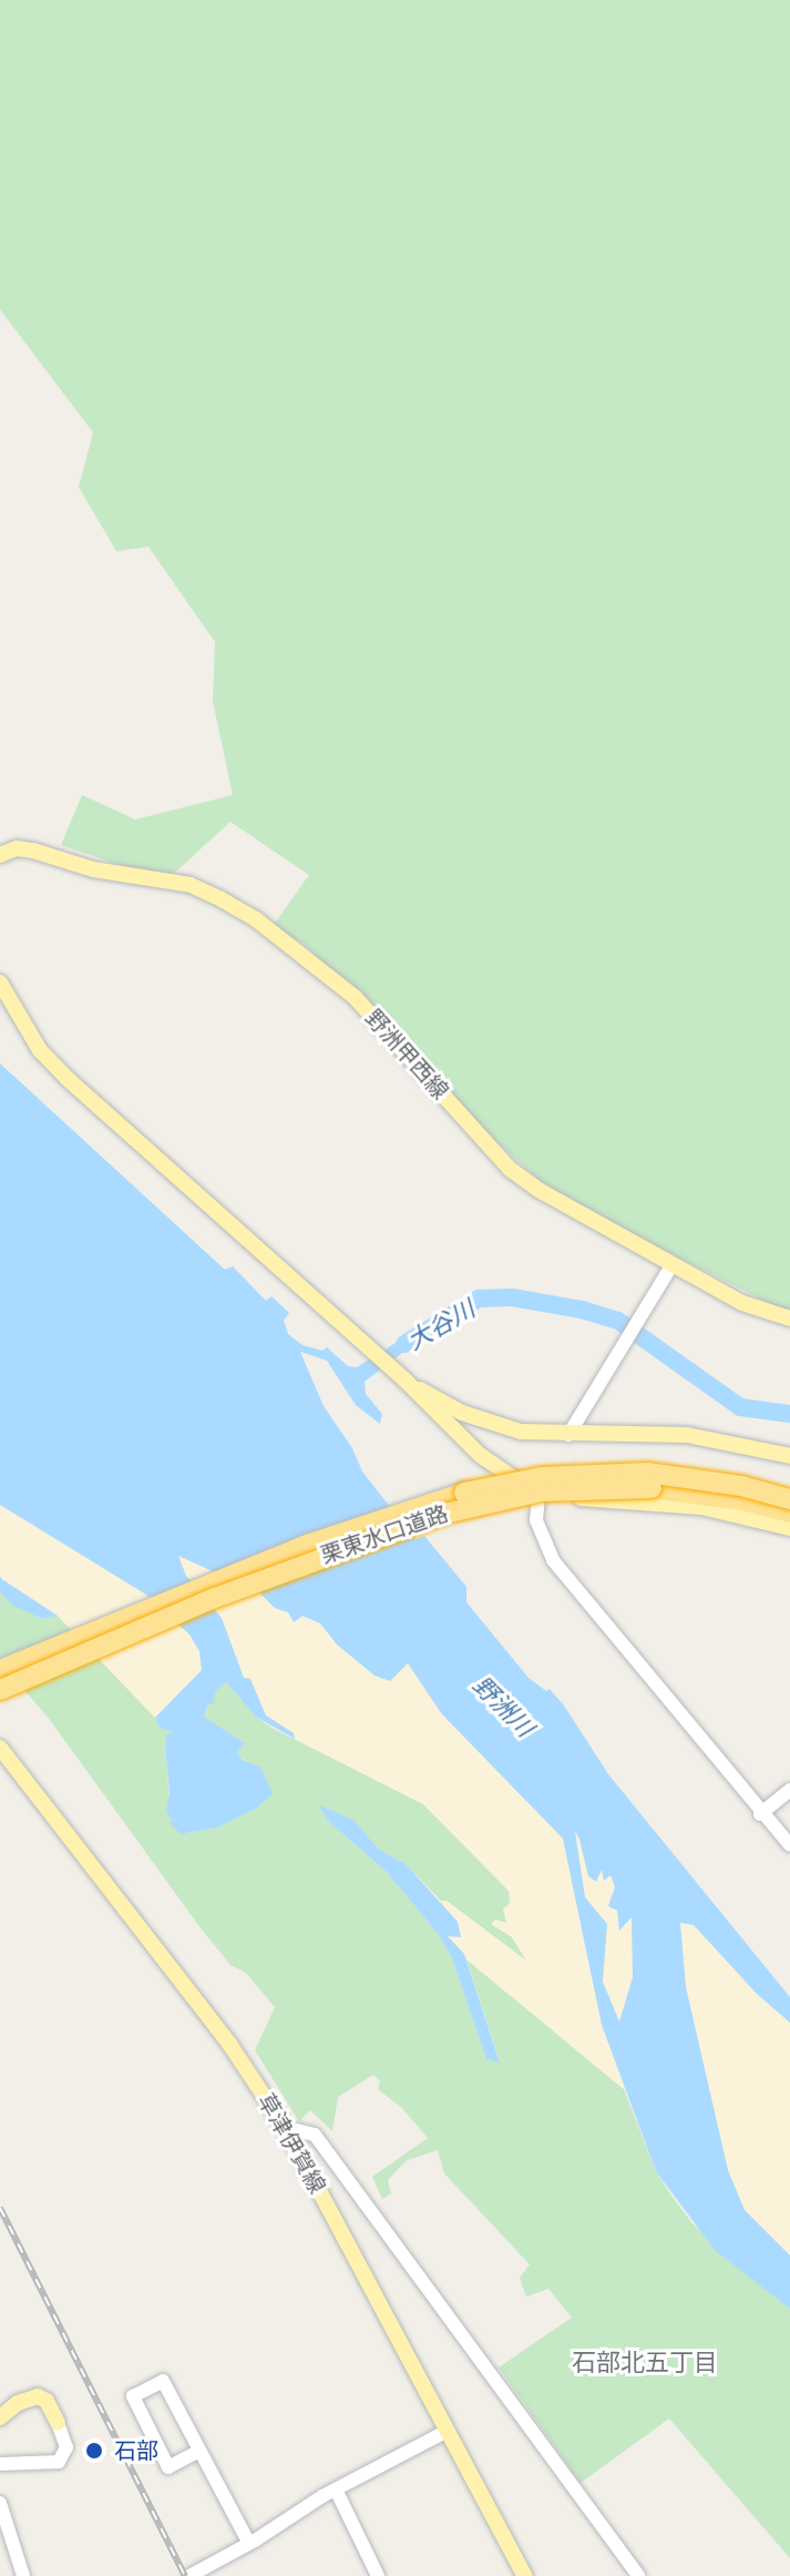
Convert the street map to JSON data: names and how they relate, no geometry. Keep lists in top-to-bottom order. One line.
{"streets":{"highway":["栗東水口道路"],"main road":["野洲甲西線","草津伊賀線"]},"districts":["石部北五丁目"],"water":["大谷川","野洲川"],"places":["石部"]}
